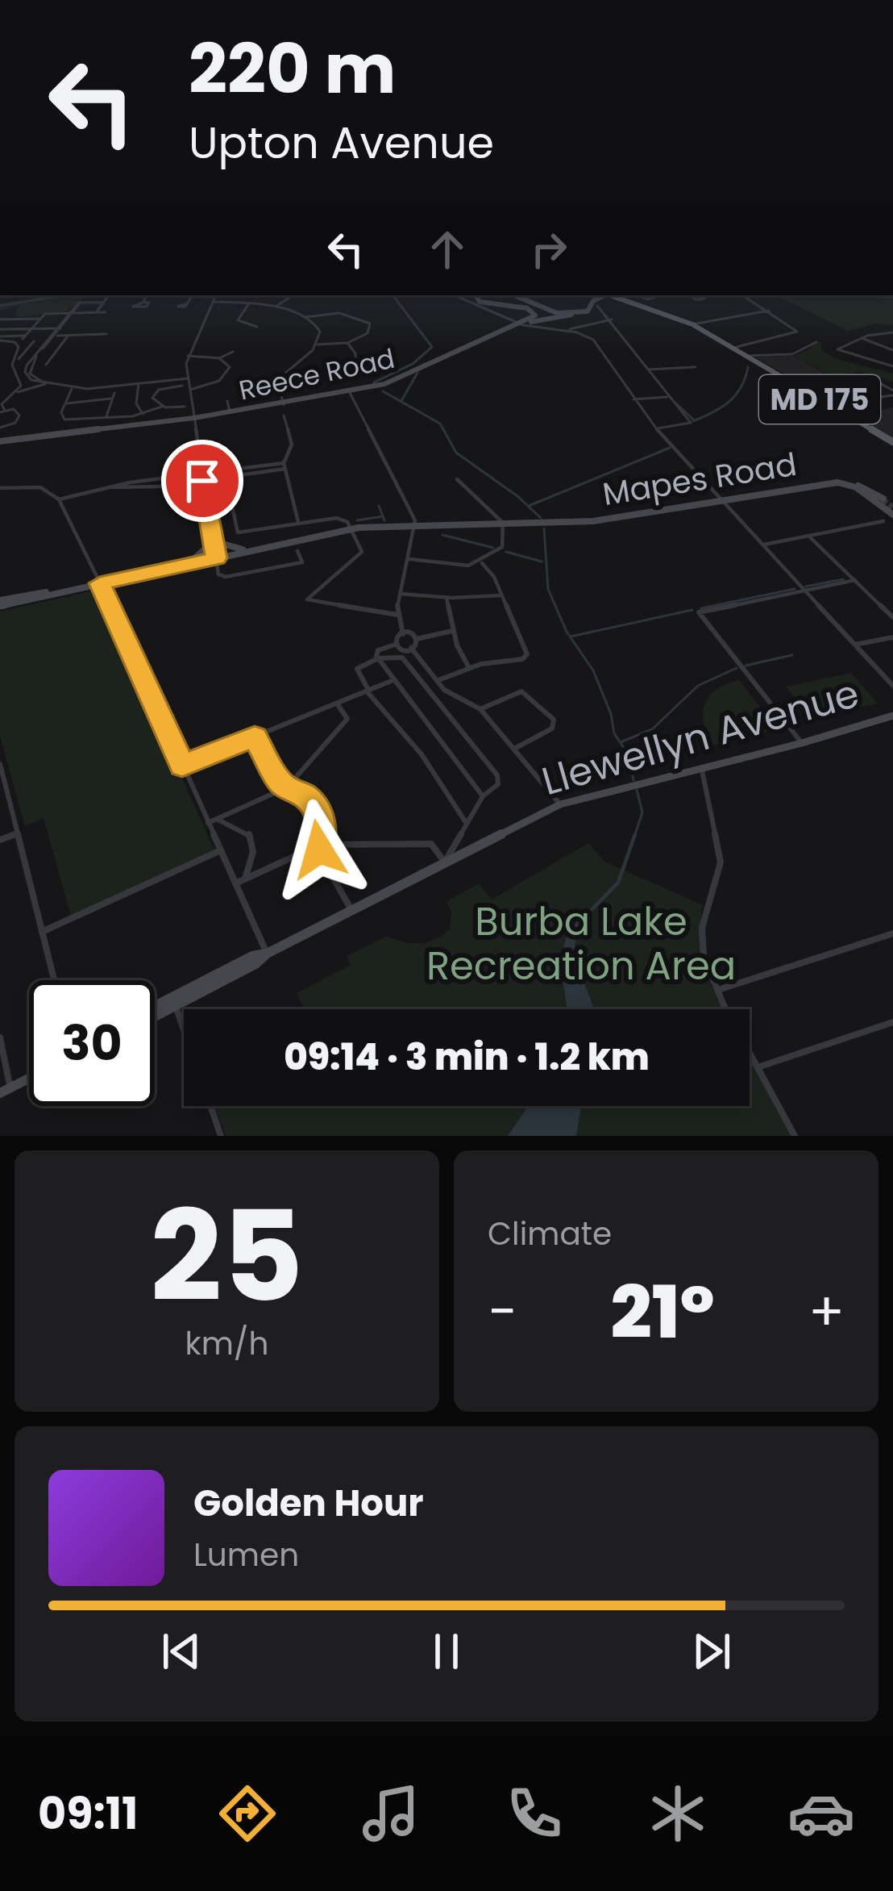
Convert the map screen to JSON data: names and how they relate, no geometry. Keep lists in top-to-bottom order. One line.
{"streets":{"main road":["MD 175"],"street":["Reece Road","Mapes Road","Llewellyn Avenue"]},"parks":["Burba Lake Recreation Area"],"page":{"turn":["220 m","Upton Avenue"],"limit":"30","trip":"09:14 · 3 min · 1.2 km","tile":[["25","km/h"],"Climate"],"heat":["−","21°","+"],"song":["Golden Hour","Lumen"],"tabs":"09:11"}}
